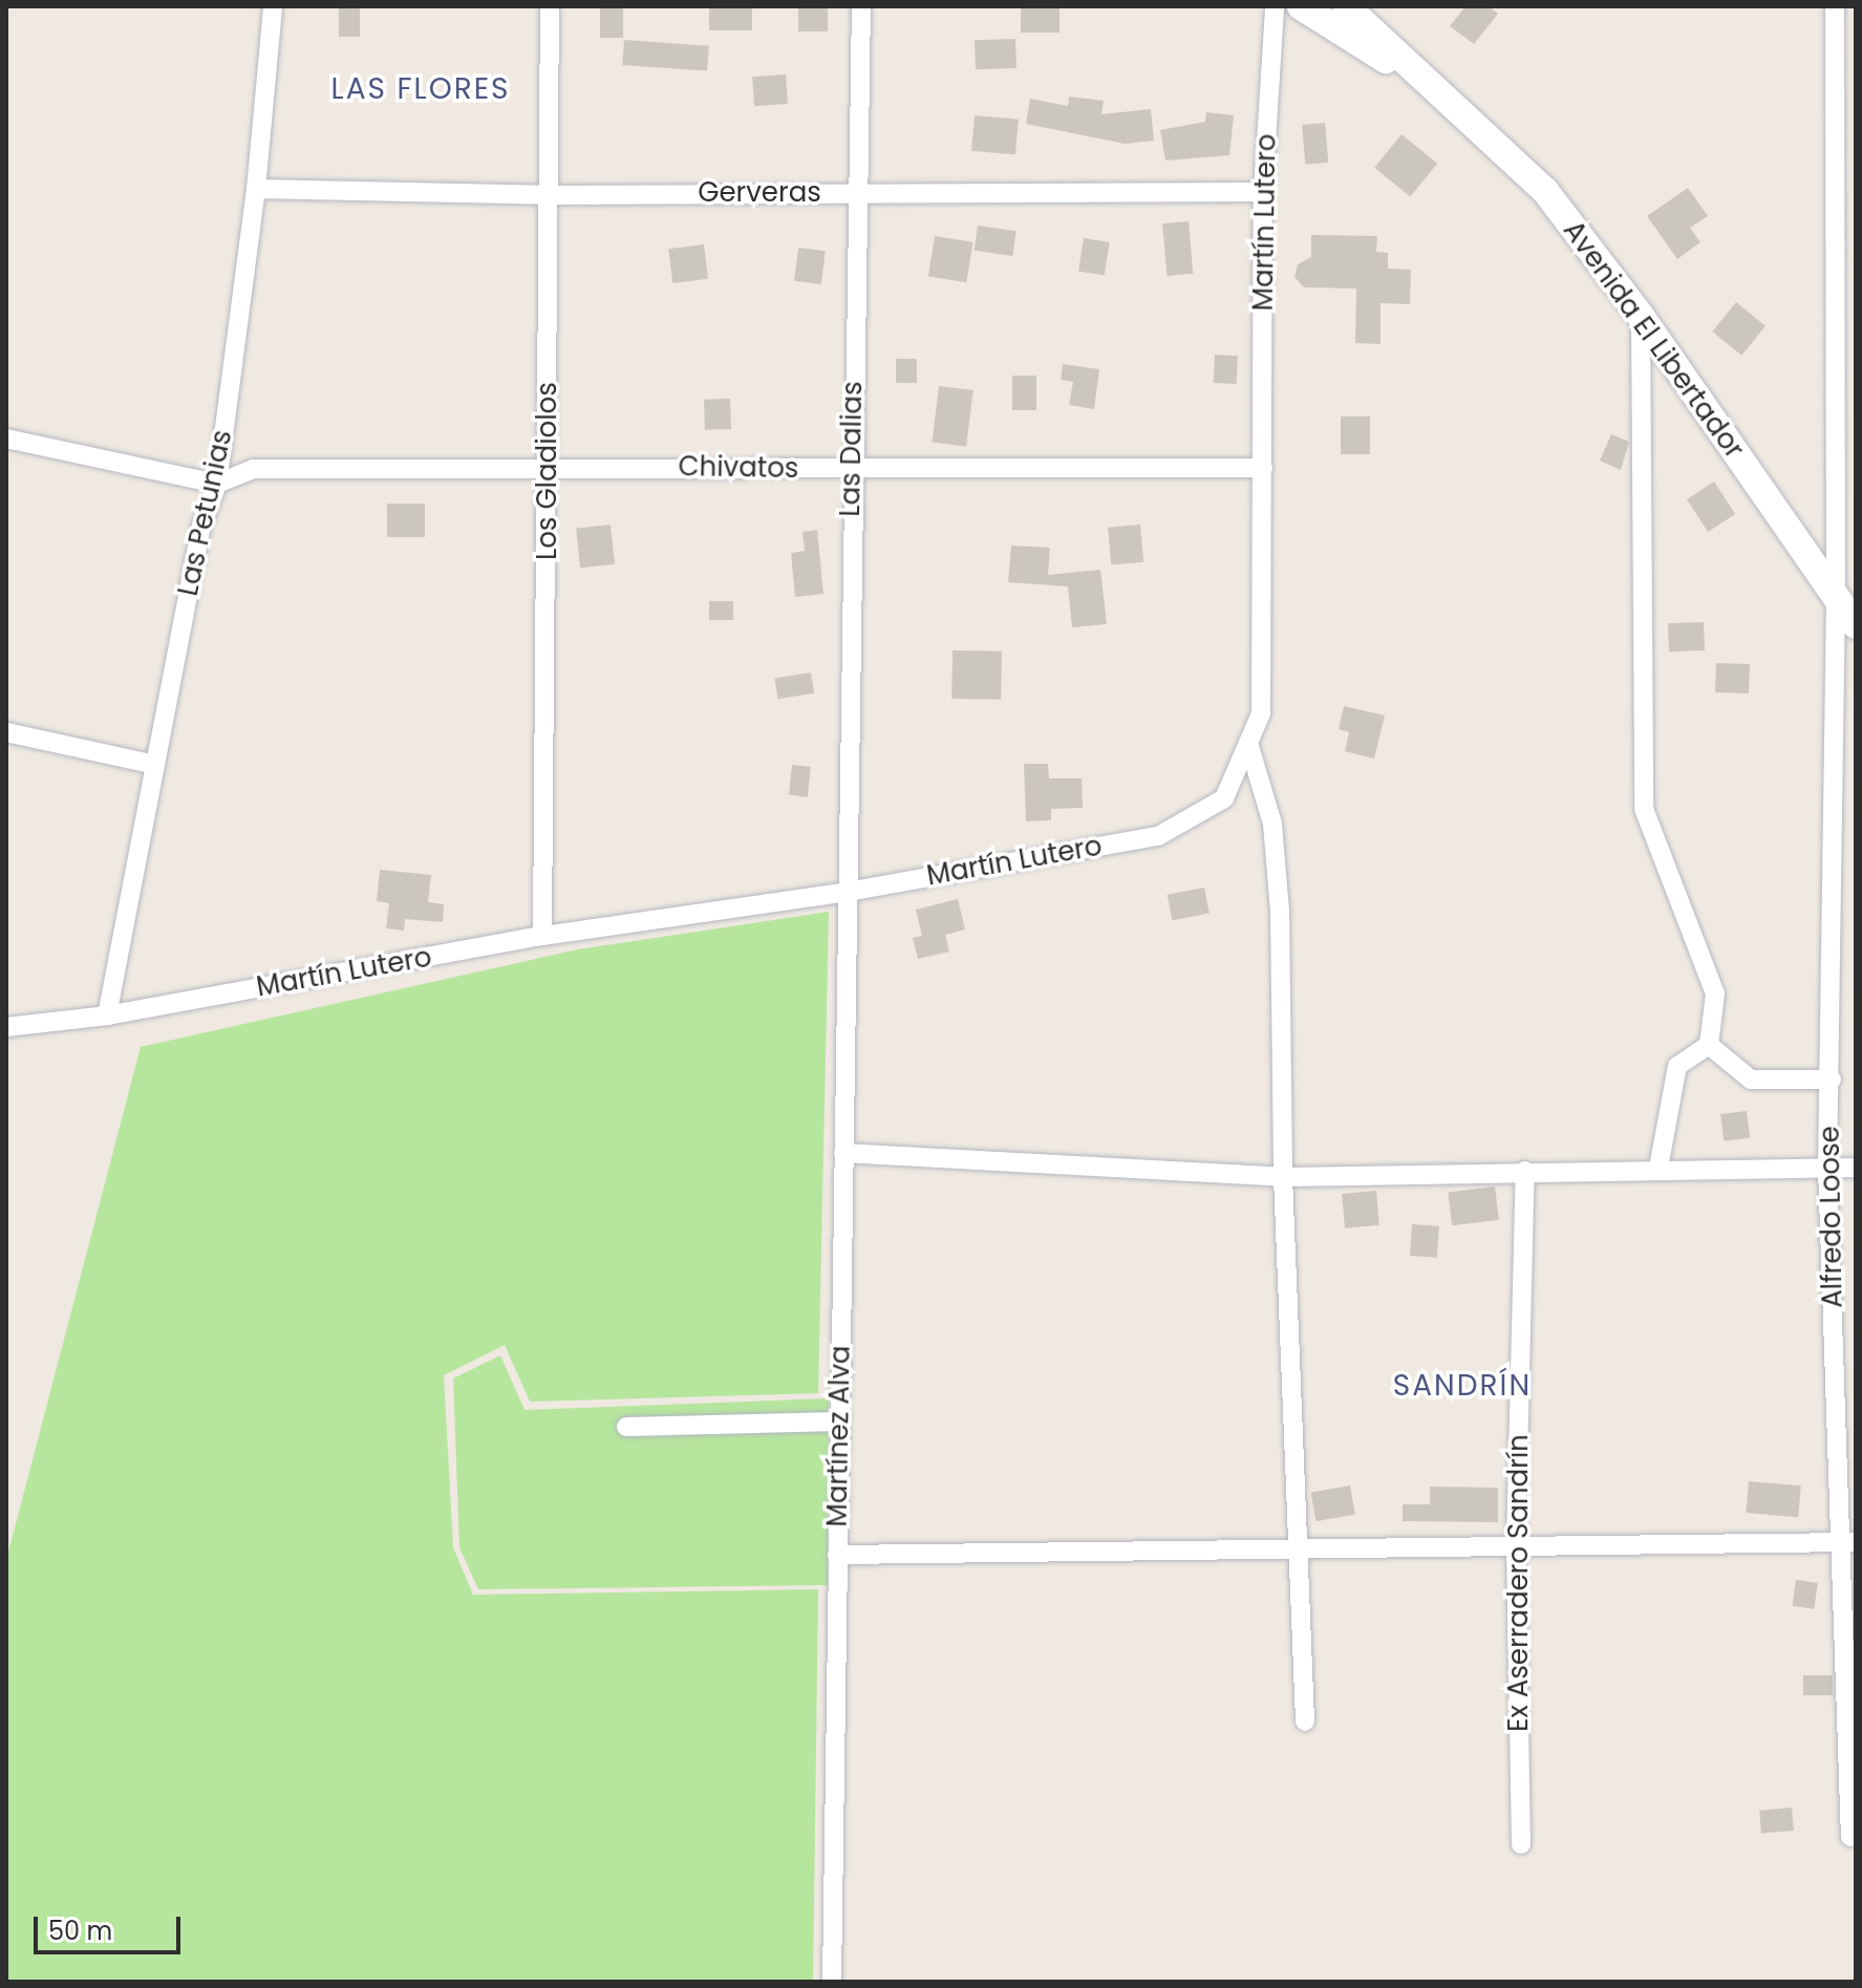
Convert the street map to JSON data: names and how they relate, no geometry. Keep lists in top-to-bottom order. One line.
{"streets":{"main road":["Avenida El Libertador"],"street":["Gerveras","Martín Lutero","Las Dalias","Chivatos","Los Gladiolos","Las Petunias","Alfredo Loose","Martínez Alva","Ex Aserradero Sandrín"]},"crossings":[["Gerveras","Martín Lutero"],["Gerveras","Las Dalias"],["Gerveras","Los Gladiolos"],["Gerveras","Las Petunias"],["Martín Lutero","Las Dalias"],["Martín Lutero","Chivatos"],["Martín Lutero","Los Gladiolos"],["Martín Lutero","Las Petunias"],["Martín Lutero","Martínez Alva"],["Avenida El Libertador","Alfredo Loose"],["Las Dalias","Chivatos"],["Las Dalias","Martínez Alva"],["Chivatos","Los Gladiolos"],["Chivatos","Las Petunias"]],"districts":["LAS FLORES","SANDRÍN"],"scale_bar":"50 m"}
